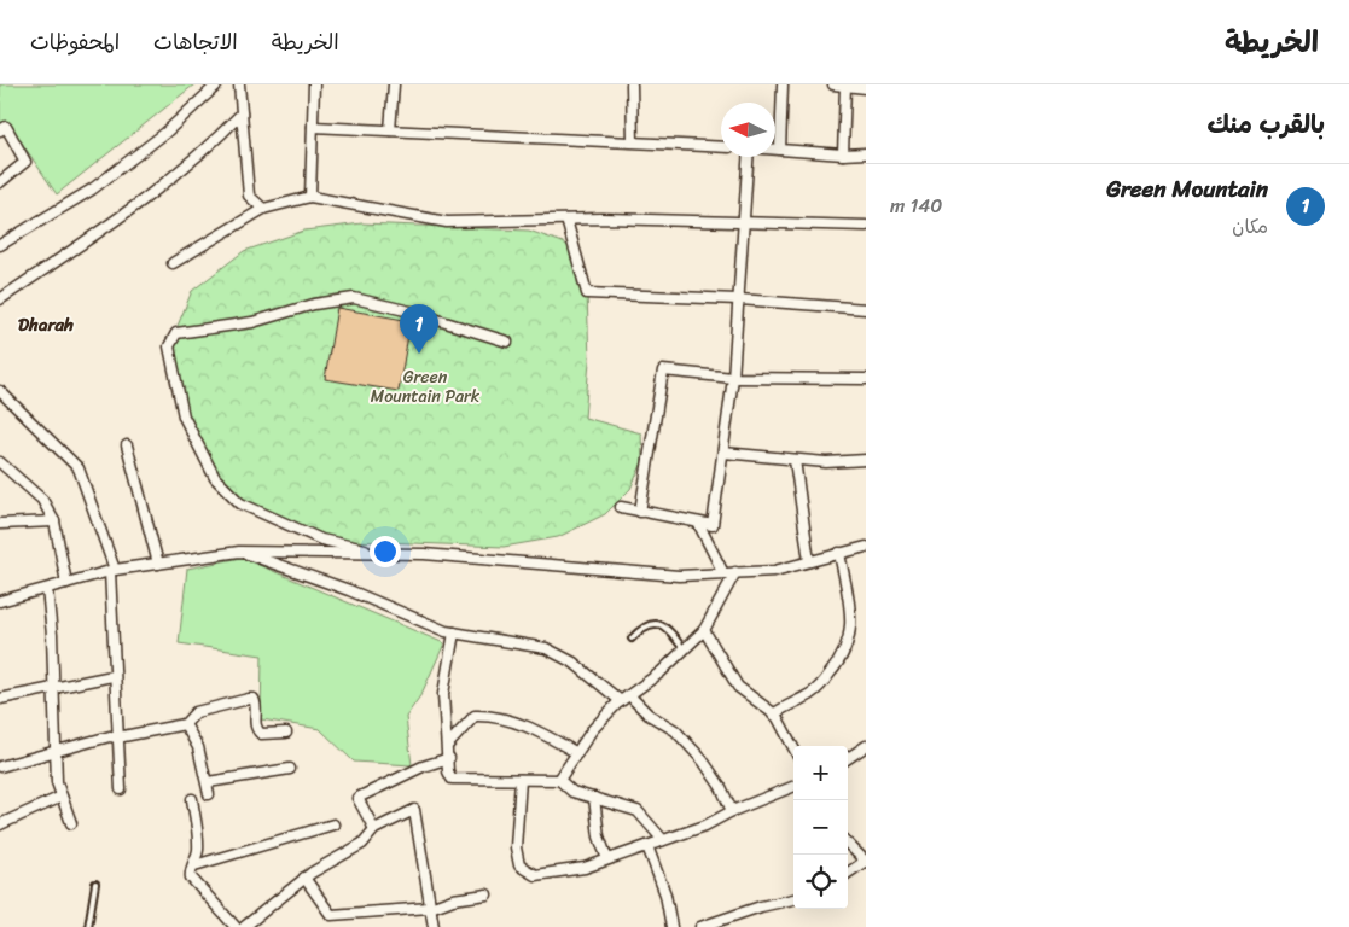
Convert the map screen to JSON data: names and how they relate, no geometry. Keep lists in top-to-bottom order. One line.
{"districts":["Dharah"],"parks":["Green Mountain Park"],"north":"left","page":{"header":"الخريطة","nav":["الخريطة","الاتجاهات","المحفوظات"],"heading":"بالقرب منك","list":[{"mark":"1","name":"Green Mountain","note":"مكان","value":"140 m"}],"pins":"1","map_buttons":["+","−"]}}
